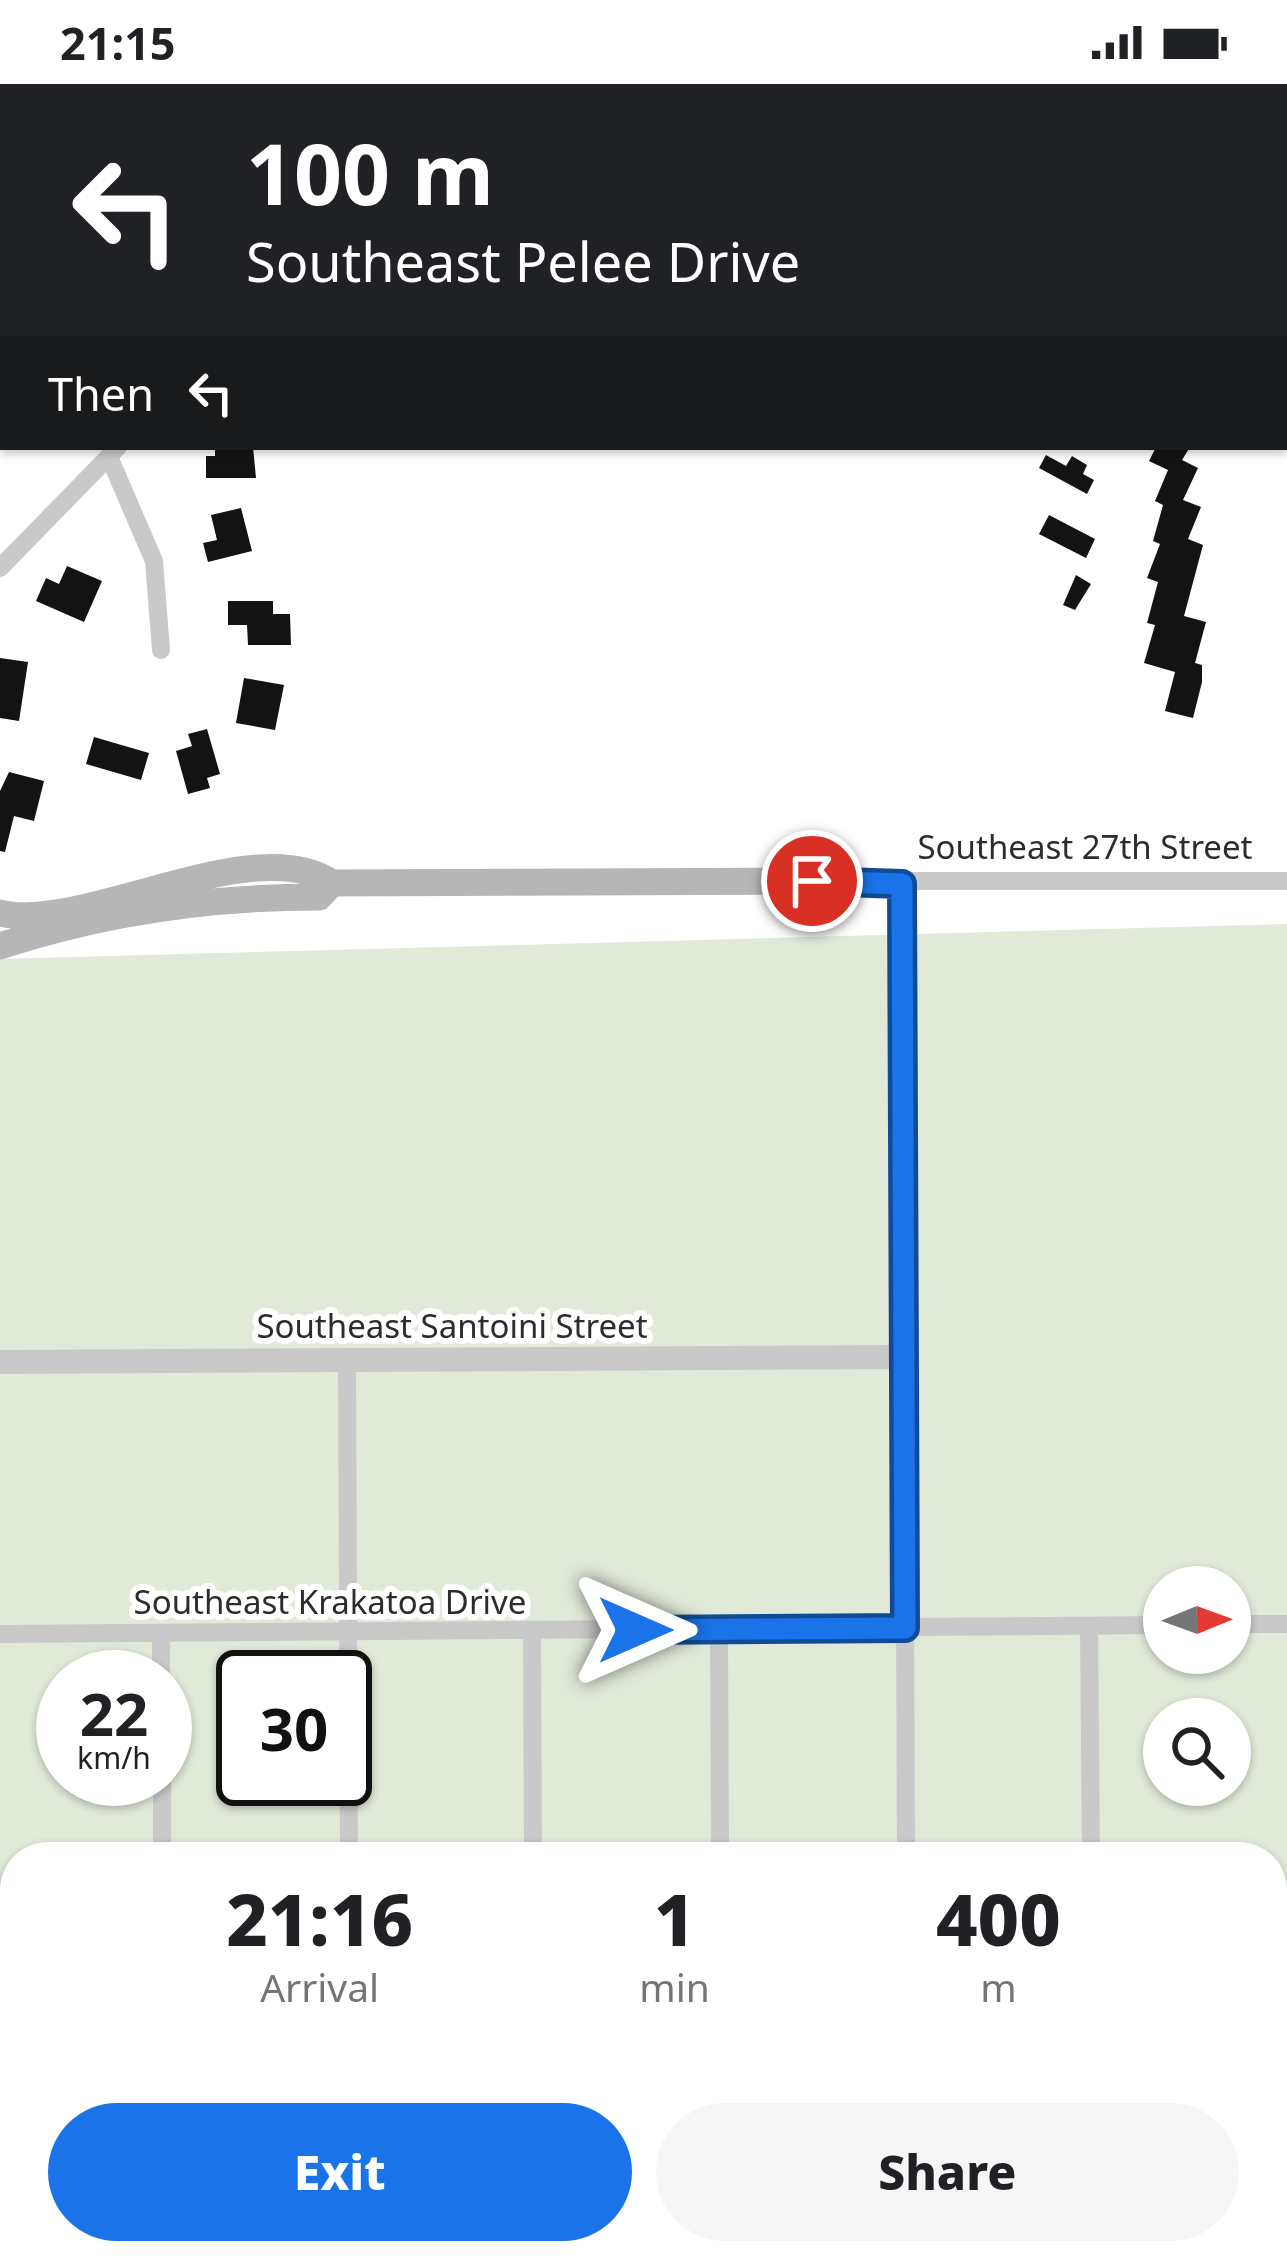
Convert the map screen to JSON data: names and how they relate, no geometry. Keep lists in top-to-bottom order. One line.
{"streets":{"street":["Southeast 27th Street","Southeast Santoini Street","Southeast Krakatoa Drive"]},"north":"right","page":{"status":"21:15","turn":["100 m","Southeast Pelee Drive"],"then":"Then","speed":"22 km/h","limit":"30","eta":["21:16","Arrival","1","min","400","m"],"buttons":["Exit","Share"]}}
